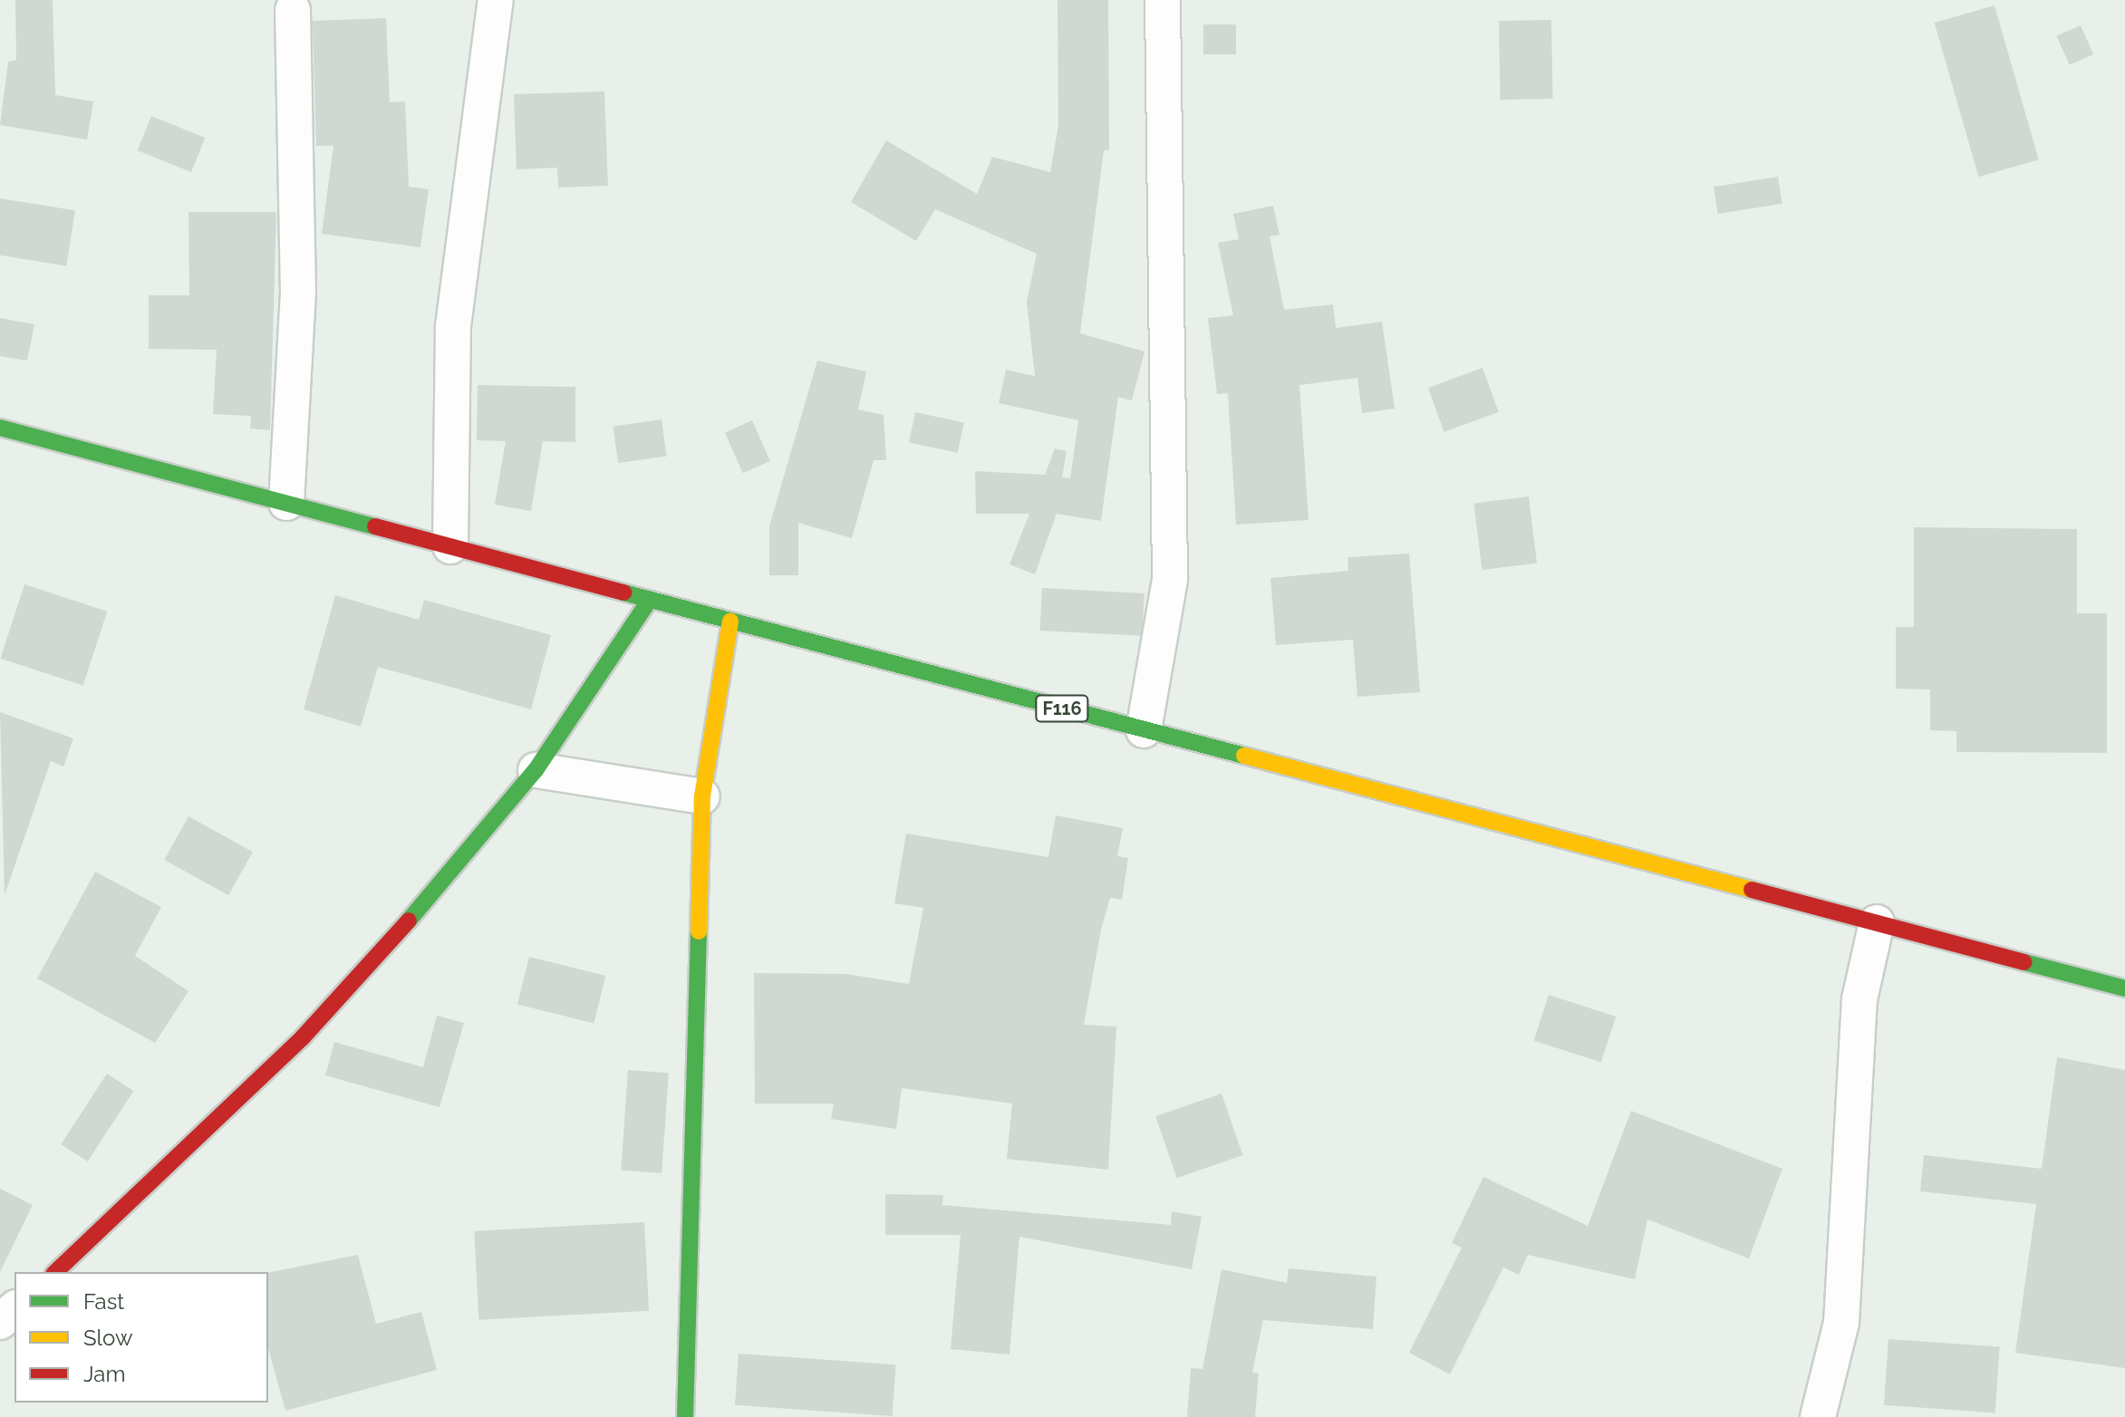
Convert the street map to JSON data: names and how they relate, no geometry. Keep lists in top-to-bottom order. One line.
{"streets":{"main road":["F116"]},"legend":["Fast","Slow","Jam"]}
